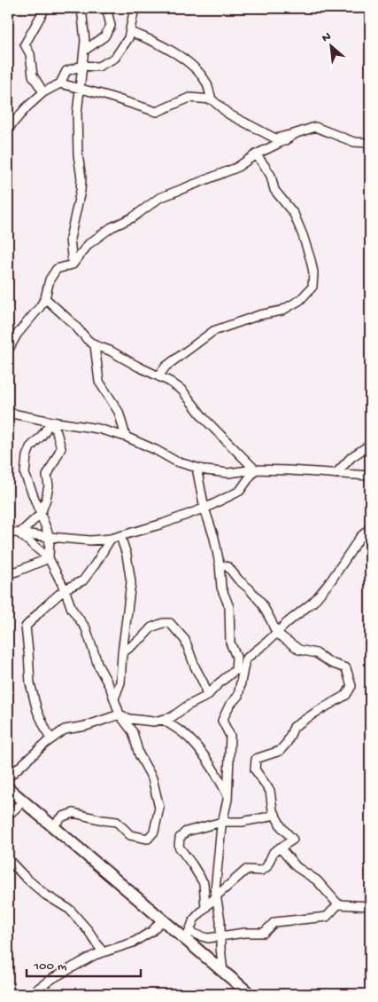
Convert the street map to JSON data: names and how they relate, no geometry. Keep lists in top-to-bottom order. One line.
{"scale_bar":"100 m","north":"top left"}
